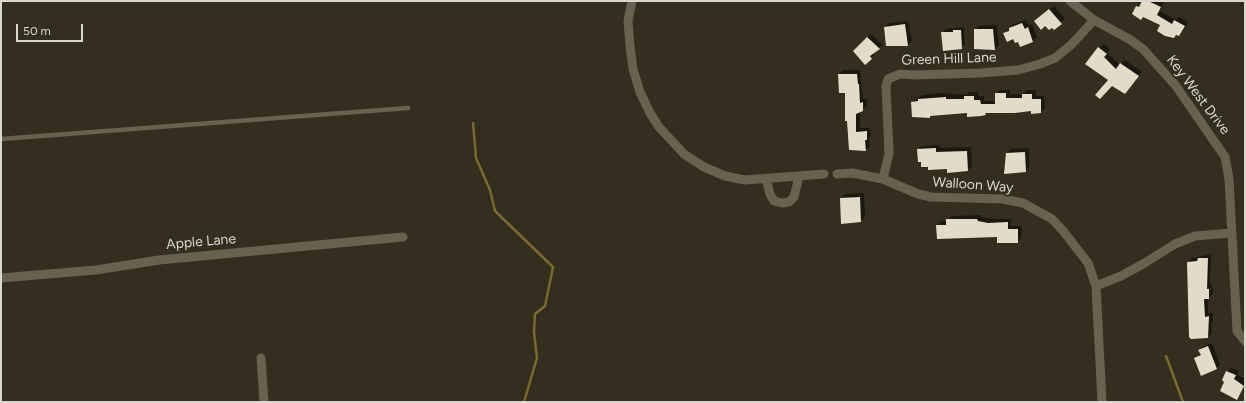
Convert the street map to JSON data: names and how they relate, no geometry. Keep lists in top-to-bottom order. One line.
{"streets":{"street":["Green Hill Lane","Key West Drive","Walloon Way","Apple Lane"]},"crossings":[["Green Hill Lane","Key West Drive"],["Green Hill Lane","Walloon Way"]],"scale_bar":"50 m"}
